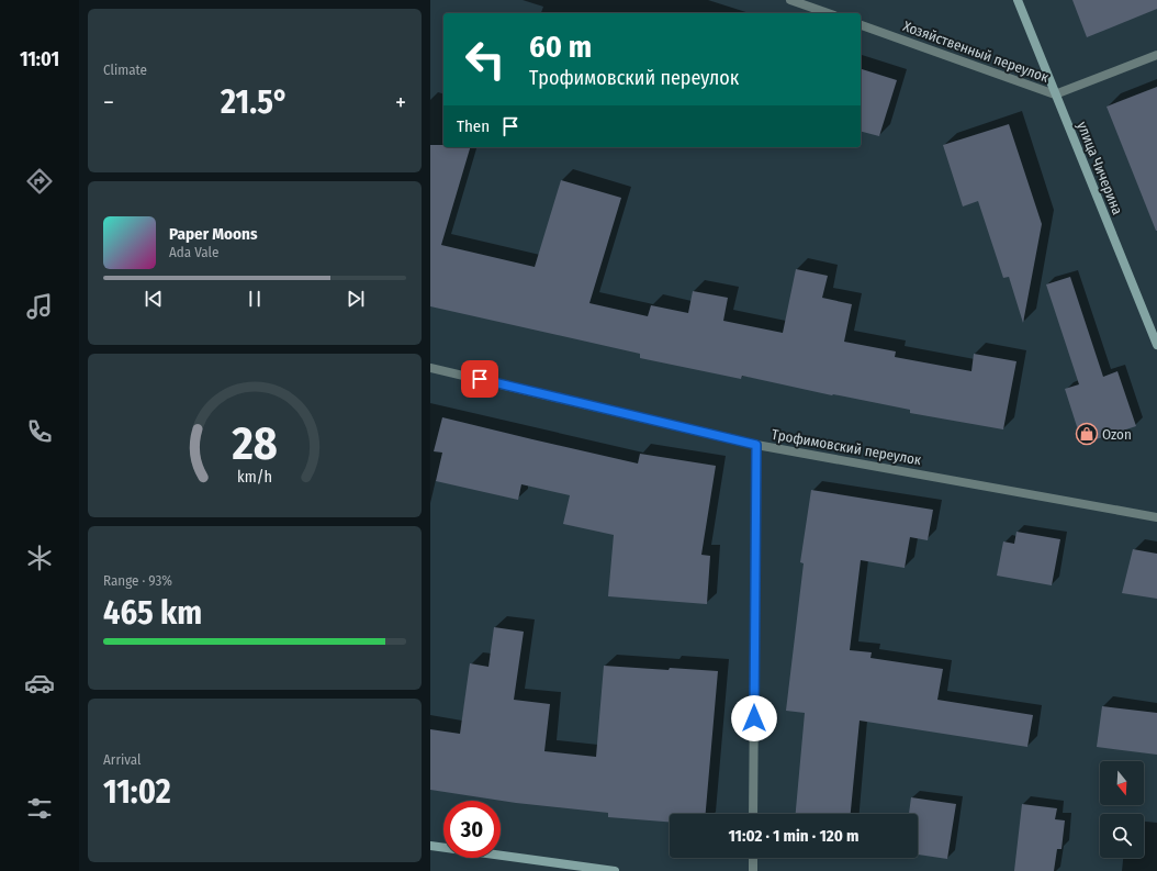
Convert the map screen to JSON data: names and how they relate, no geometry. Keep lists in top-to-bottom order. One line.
{"streets":{"main road":["улица Чичерина"],"street":["Хозяйственный переулок","Трофимовский переулок"]},"crossings":[["Хозяйственный переулок","улица Чичерина"]],"places":{"shop":["Ozon"]},"north":"bottom","page":{"tabs":"11:01","tile":["Climate",["Range · 93%","465 km"],["Arrival","11:02"]],"turn":["60 m","Трофимовский переулок"],"heat":["−","21.5°","+"],"then":"Then","song":["Paper Moons","Ada Vale"],"limit":"30","trip":"11:02 · 1 min · 120 m","gauge":["28","km/h"]}}
